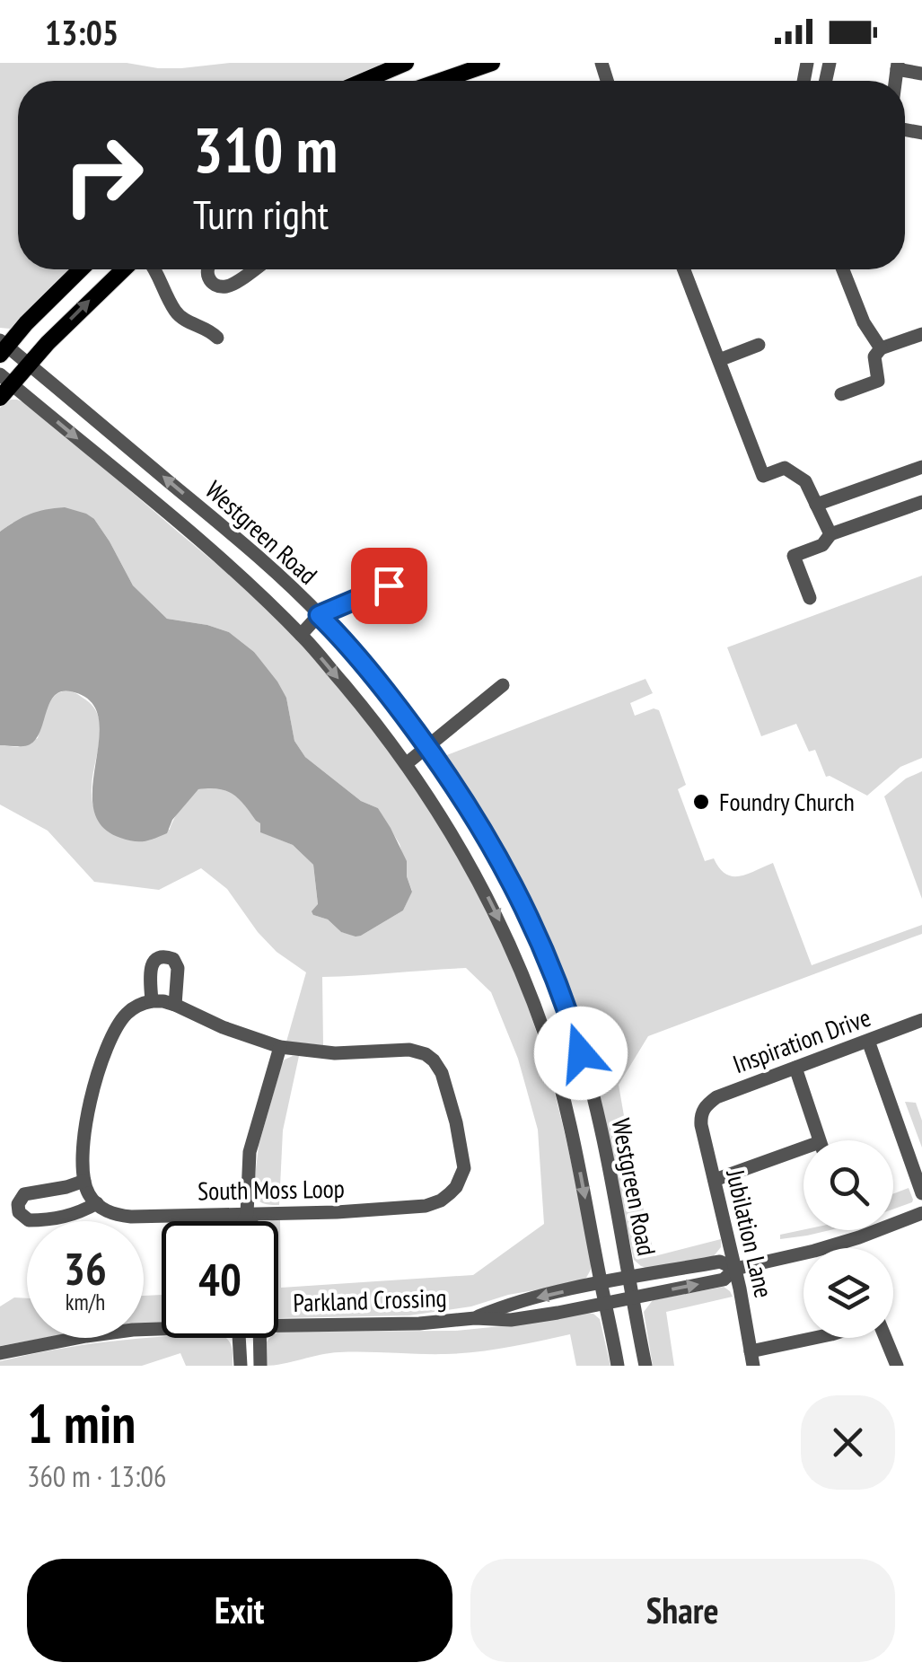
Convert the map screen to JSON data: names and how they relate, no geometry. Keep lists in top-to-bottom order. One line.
{"streets":{"street":["Westgreen Road","Inspiration Drive","South Moss Loop","Jubilation Lane","Parkland Crossing"]},"crossings":[["Westgreen Road","Parkland Crossing"],["Inspiration Drive","Jubilation Lane"],["Jubilation Lane","Parkland Crossing"]],"places":["Foundry Church"],"page":{"status":"13:05","turn":["310 m","Turn right"],"speed":"36 km/h","limit":"40","heading":["1 min","360 m · 13:06"],"buttons":["Exit","Share"]}}
